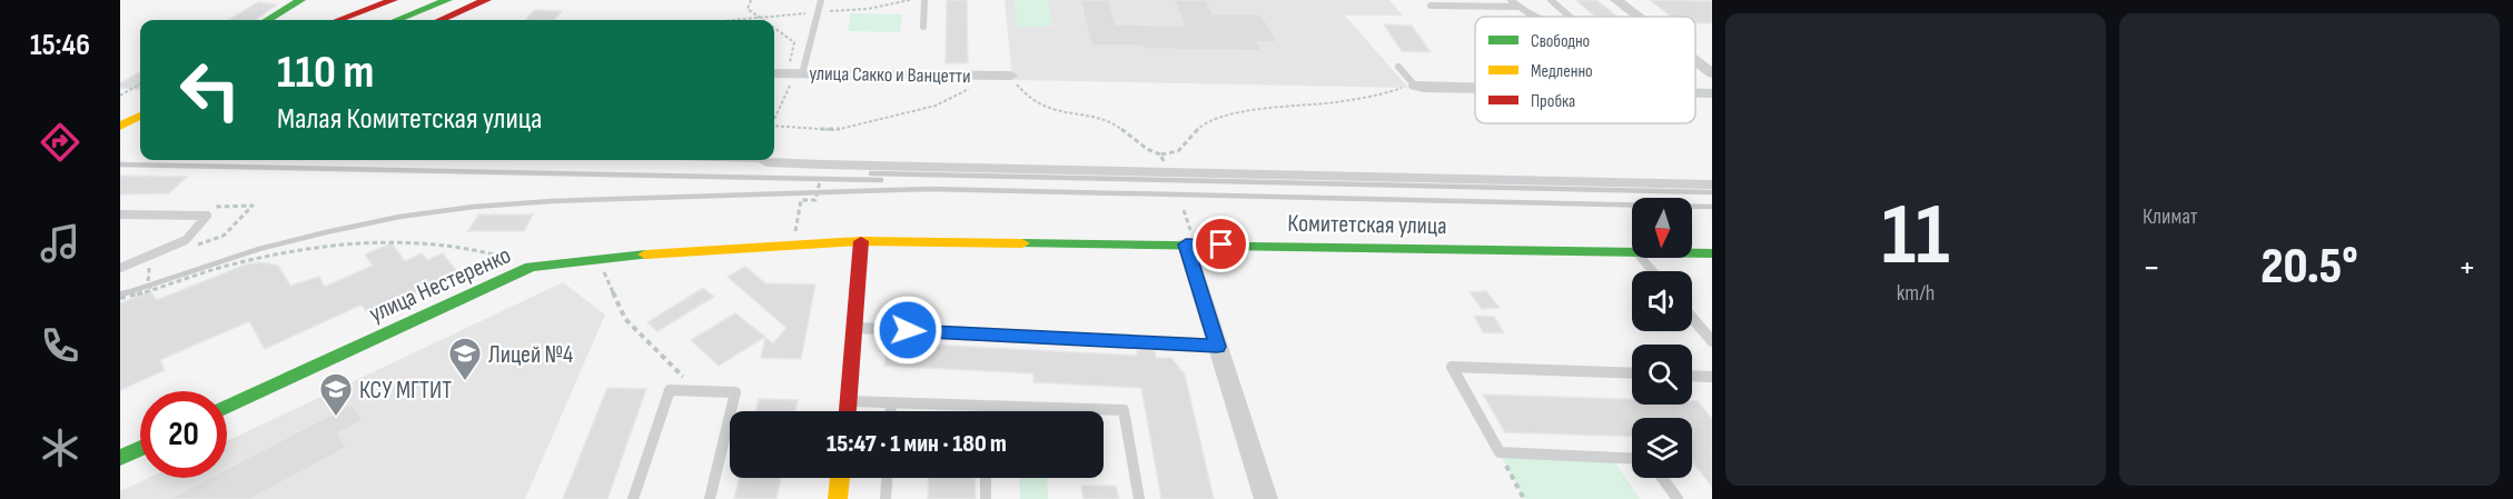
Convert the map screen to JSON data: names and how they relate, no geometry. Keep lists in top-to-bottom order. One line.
{"streets":{"street":["улица Сакко и Ванцетти","Комитетская улица","улица Нестеренко"]},"crossings":[["Комитетская улица","улица Нестеренко"]],"places":{"school or university":["Лицей №4","КСУ МГТИТ"]},"legend":["Свободно","Медленно","Пробка"],"north":"bottom","page":{"tabs":"15:46","tile":[["11","km/h"],"Климат"],"turn":["110 m","Малая Комитетская улица"],"heat":["−","20.5°","+"],"limit":"20","trip":"15:47 · 1 мин · 180 m"}}
